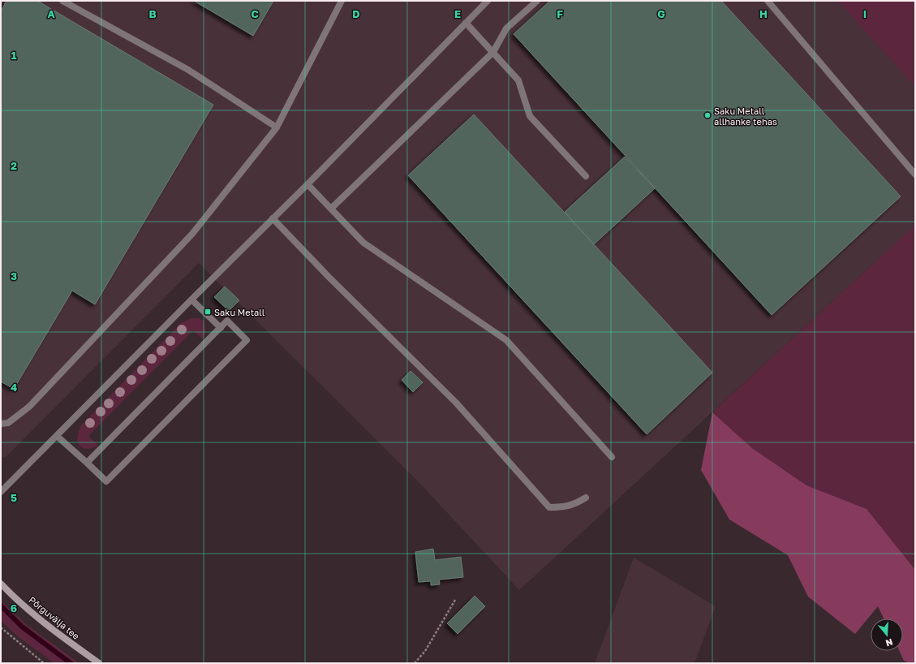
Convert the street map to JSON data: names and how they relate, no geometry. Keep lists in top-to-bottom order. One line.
{"streets":{"street":["Põrguvälja tee"]},"places":{"other":["Saku Metall allhanke tehas"],"transit":["Saku Metall"]},"north":"bottom","grid":{"columns":["A","B","C","D","E","F","G","H","I"],"rows":["1","2","3","4","5","6"]}}
